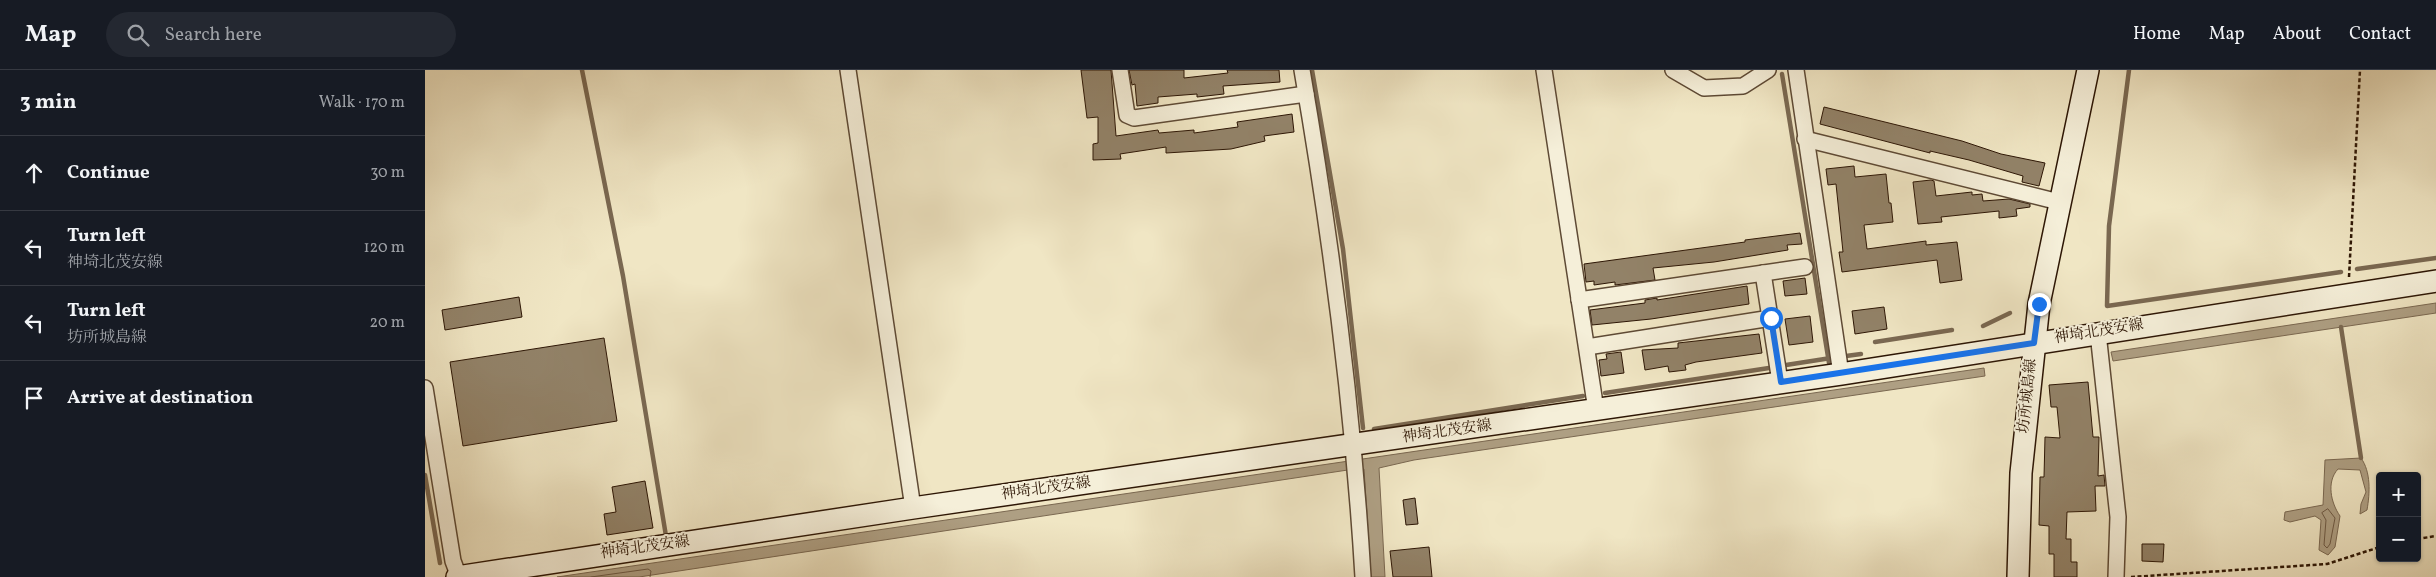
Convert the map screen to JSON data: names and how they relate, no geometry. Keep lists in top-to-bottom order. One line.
{"streets":{"main road":["神埼北茂安線","坊所城島線"]},"crossings":[["神埼北茂安線","坊所城島線"]],"page":{"header":"Map","search":"Search here","nav":["Home","Map","About","Contact"],"heading":["3 min","Walk · 170 m"],"list":[["Continue","30 m"],["Turn left","神埼北茂安線","120 m"],["Turn left","坊所城島線","20 m"],"Arrive at destination"],"map_buttons":["+","−"]}}
